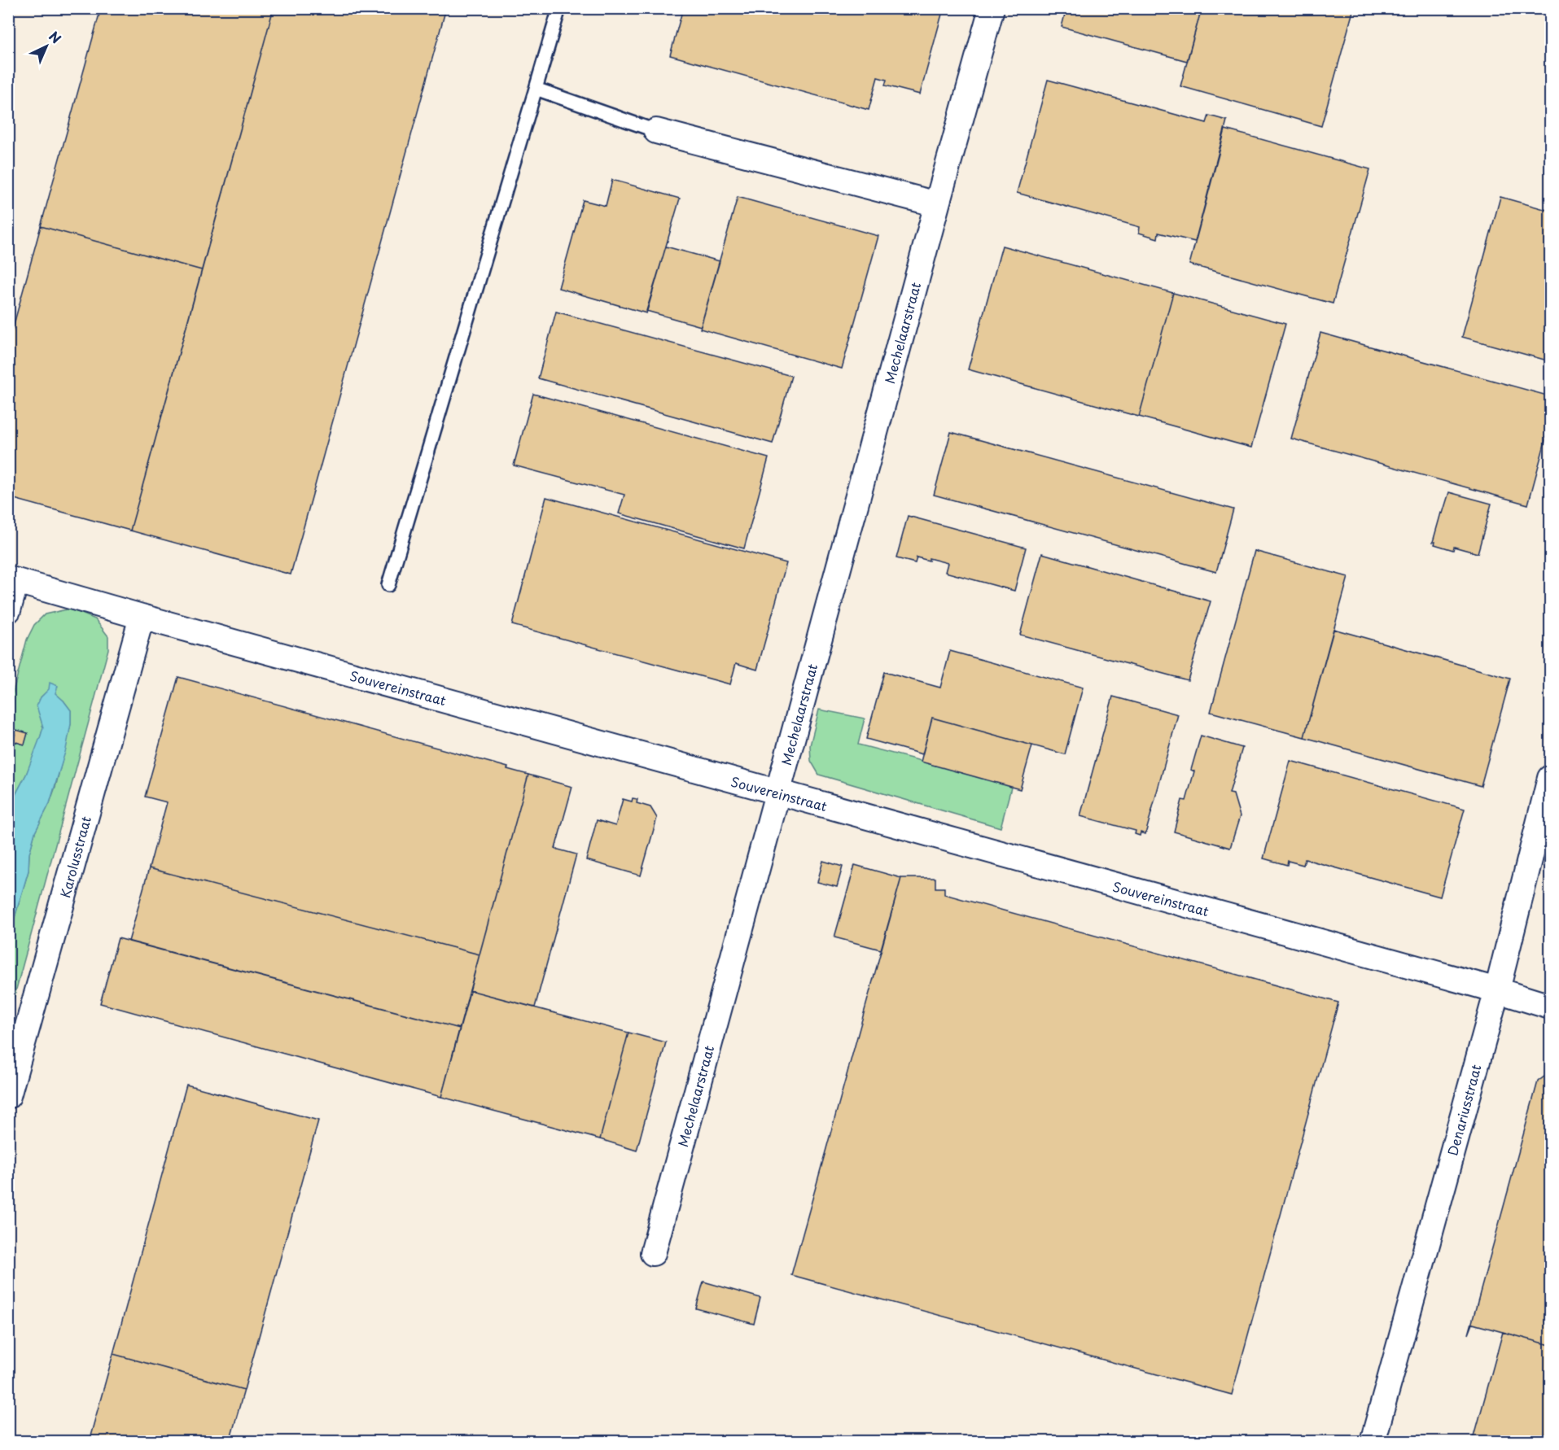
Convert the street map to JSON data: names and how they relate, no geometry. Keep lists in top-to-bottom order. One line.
{"streets":{"street":["Mechelaarstraat","Souvereinstraat","Karolusstraat","Denariusstraat"]},"crossings":[["Mechelaarstraat","Souvereinstraat"],["Souvereinstraat","Karolusstraat"],["Souvereinstraat","Denariusstraat"]],"north":"top right"}
